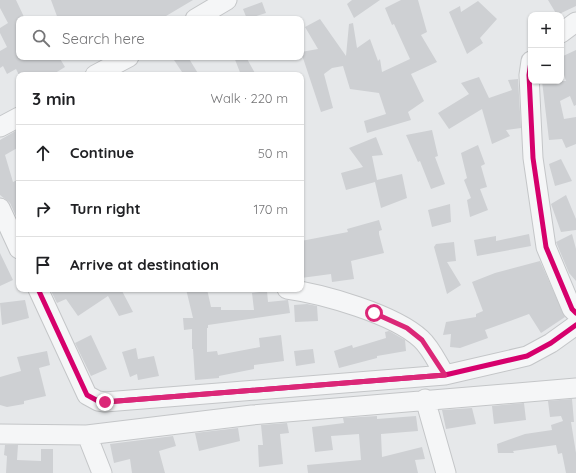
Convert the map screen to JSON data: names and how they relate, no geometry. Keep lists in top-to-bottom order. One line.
{"page":{"map_buttons":["+","−"],"search":"Search here","heading":["3 min","Walk · 220 m"],"list":[["Continue","50 m"],["Turn right","170 m"],"Arrive at destination"]}}
